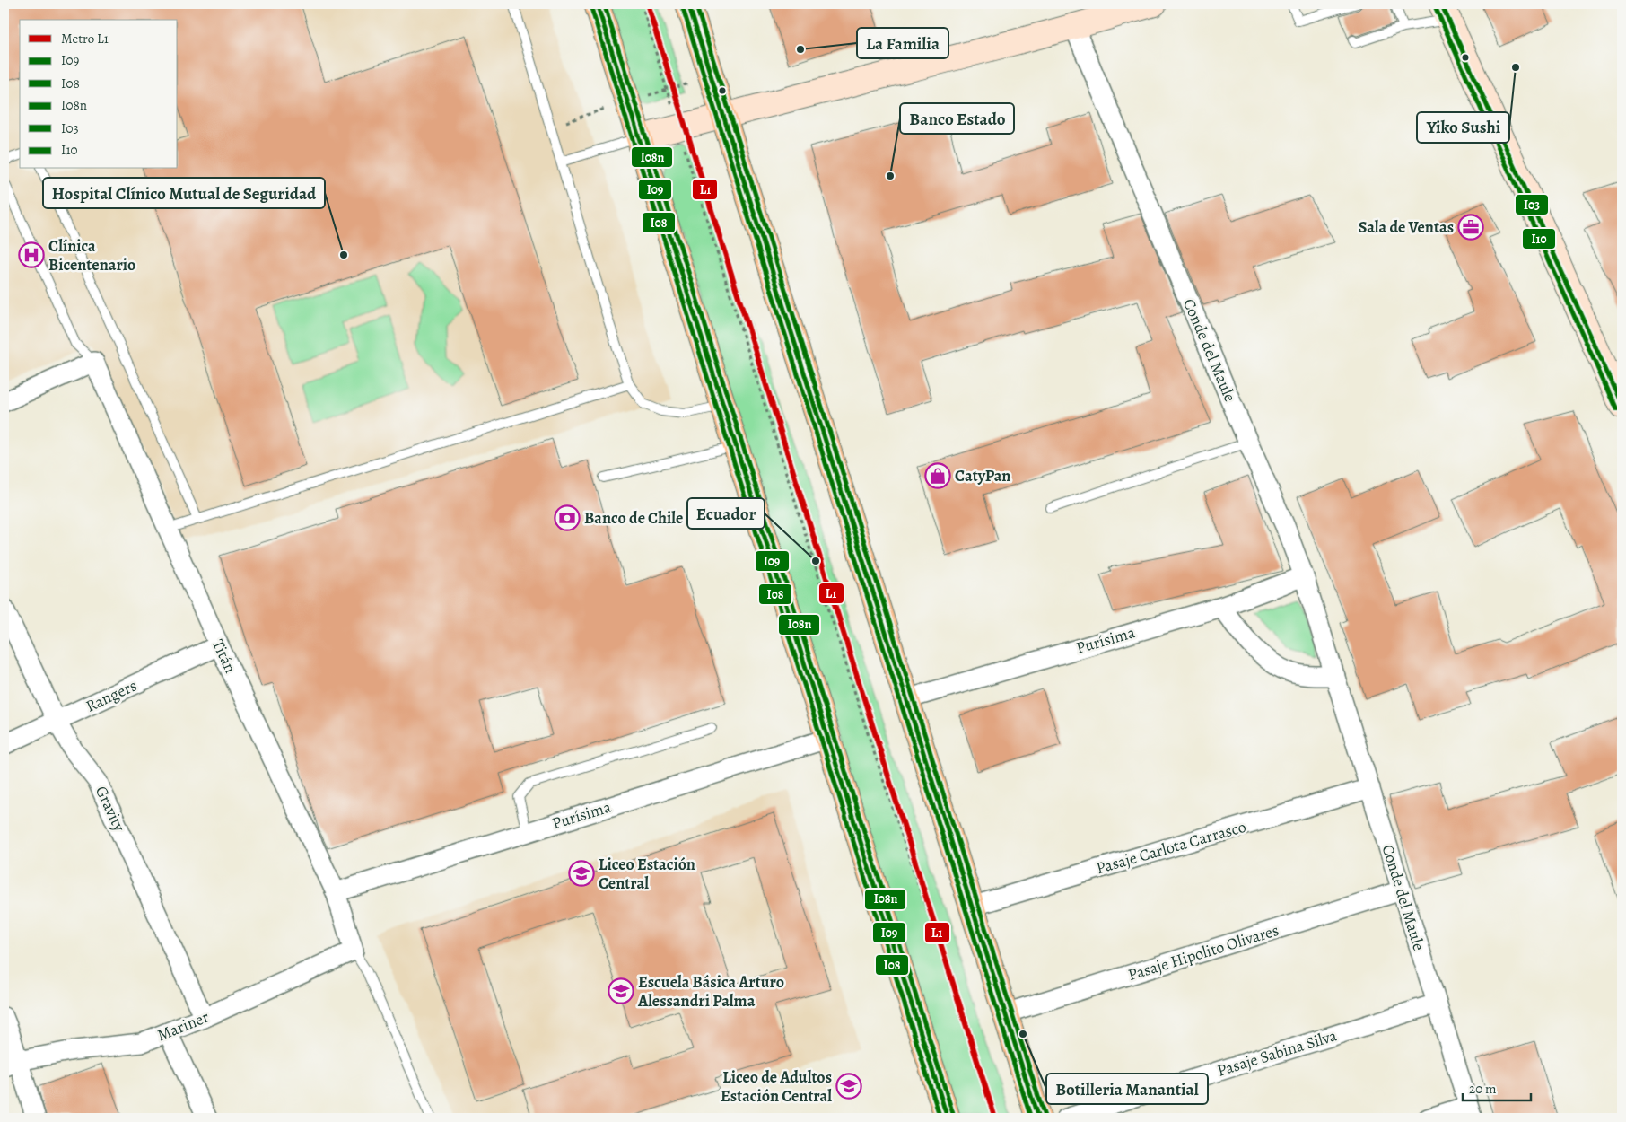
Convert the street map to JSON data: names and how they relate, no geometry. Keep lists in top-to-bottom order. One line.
{"streets":{"street":["Conde del Maule","Purísima","Titán","Rangers","Gravity","Pasaje Carlota Carrasco","Pasaje Hipolito Olivares","Mariner","Pasaje Sabina Silva"]},"crossings":[["Conde del Maule","Purísima"],["Conde del Maule","Pasaje Carlota Carrasco"],["Conde del Maule","Pasaje Hipolito Olivares"],["Conde del Maule","Pasaje Sabina Silva"],["Purísima","Titán"],["Titán","Rangers"],["Titán","Mariner"],["Rangers","Gravity"],["Gravity","Mariner"]],"places":{"other":["La Familia","Yiko Sushi","Banco Estado","Hospital Clínico Mutual de Seguridad","Ecuador","Botilleria Manantial"],"office":["Sala de Ventas"],"hospital":["Clínica Bicentenario"],"shop":["CatyPan"],"bank":["Banco de Chile"],"school or university":["Liceo Estación Central","Escuela Básica Arturo Alessandri Palma","Liceo de Adultos Estación Central"]},"lines":["metro line L1","transit line I09","transit line I08n","transit line I03","transit line I08","transit line I10"],"legend":["Metro L1","I09","I08","I08n","I03","I10"],"scale_bar":"20 m"}
